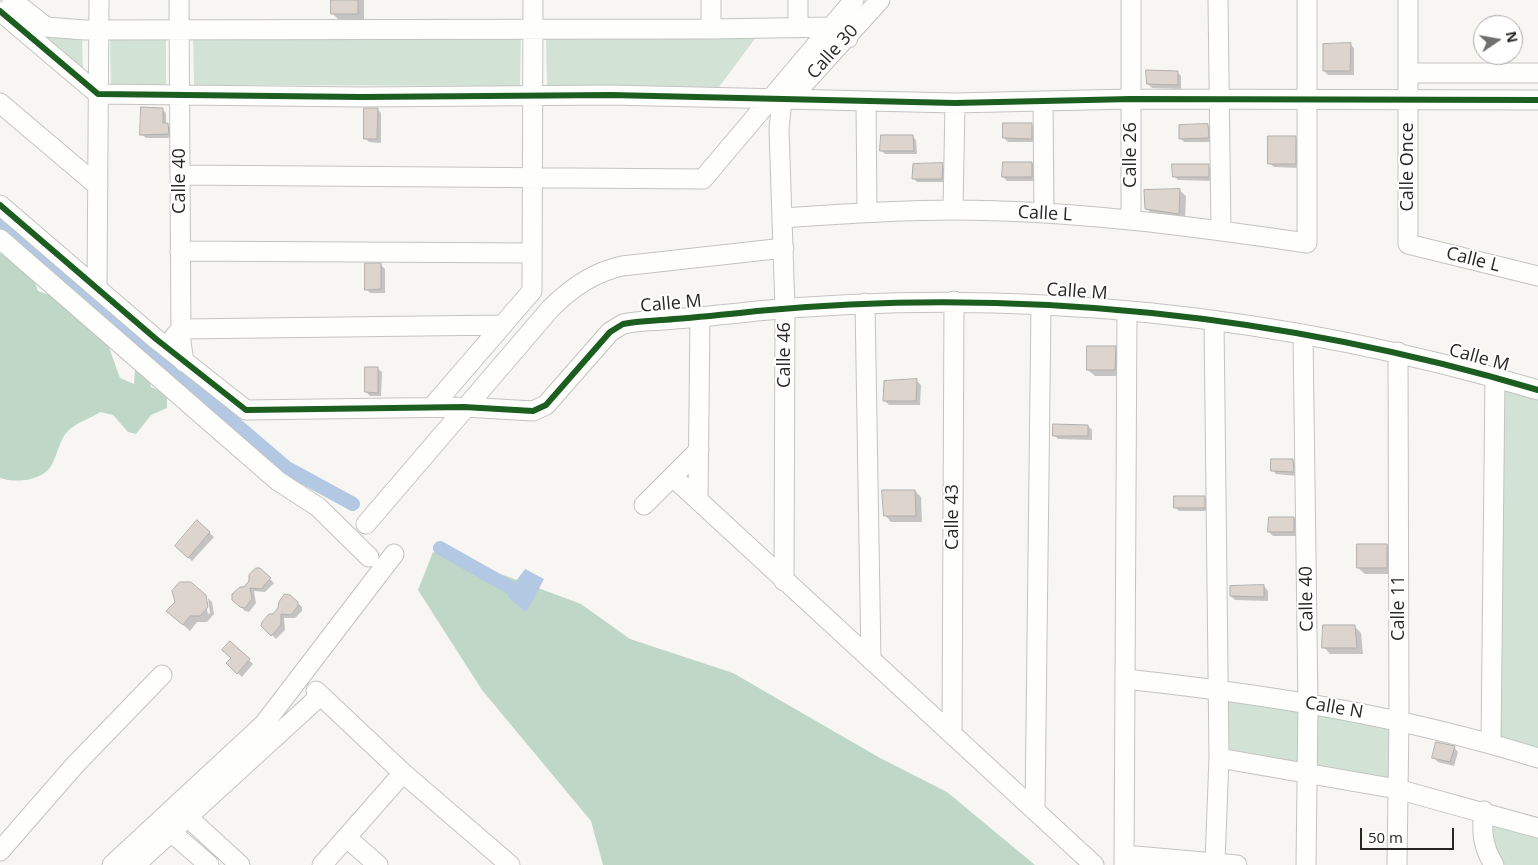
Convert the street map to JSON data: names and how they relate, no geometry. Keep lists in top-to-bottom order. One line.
{"streets":{"street":["Calle 30","Calle 26","Calle Once","Calle 40","Calle L","Calle M","Calle 46","Calle 43","Calle 11","Calle N"]},"crossings":[["Calle 30","Calle 46"],["Calle 26","Calle L"],["Calle Once","Calle L"],["Calle 40","Calle M"],["Calle 40","Calle N"],["Calle L","Calle 46"],["Calle M","Calle 46"],["Calle M","Calle 43"],["Calle M","Calle 11"],["Calle 11","Calle N"]],"scale_bar":"50 m","north":"right"}
